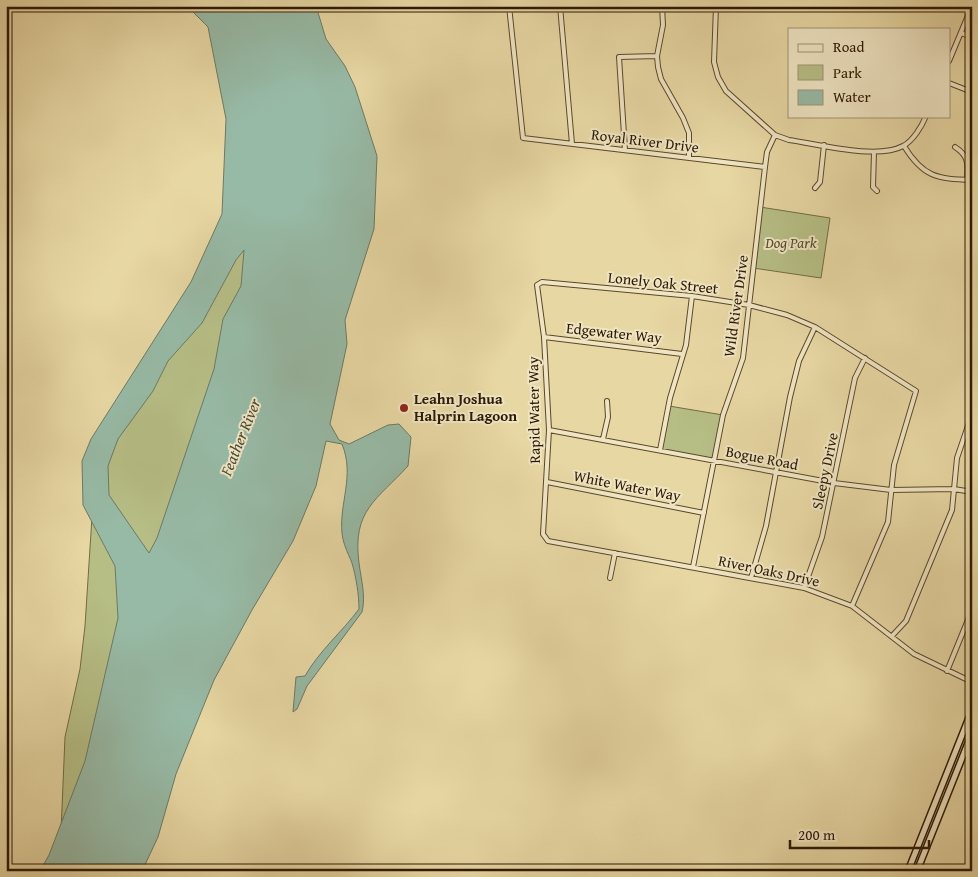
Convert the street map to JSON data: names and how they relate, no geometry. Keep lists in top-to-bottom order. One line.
{"streets":{"street":["Royal River Drive","Lonely Oak Street","Wild River Drive","Edgewater Way","Rapid Water Way","Bogue Road","Sleepy Drive","White Water Way","River Oaks Drive"]},"crossings":[["Royal River Drive","Wild River Drive"],["Lonely Oak Street","Wild River Drive"],["Lonely Oak Street","Rapid Water Way"],["Lonely Oak Street","Bogue Road"],["Lonely Oak Street","Sleepy Drive"],["Wild River Drive","Bogue Road"],["Wild River Drive","White Water Way"],["Wild River Drive","River Oaks Drive"],["Edgewater Way","Rapid Water Way"],["Rapid Water Way","Bogue Road"],["Rapid Water Way","White Water Way"],["Rapid Water Way","River Oaks Drive"],["Bogue Road","Sleepy Drive"],["Sleepy Drive","River Oaks Drive"]],"water":["Feather River"],"parks":["Dog Park"],"places":["Leahn Joshua Halprin Lagoon"],"legend":["Road","Park","Water"],"scale_bar":"200 m"}
